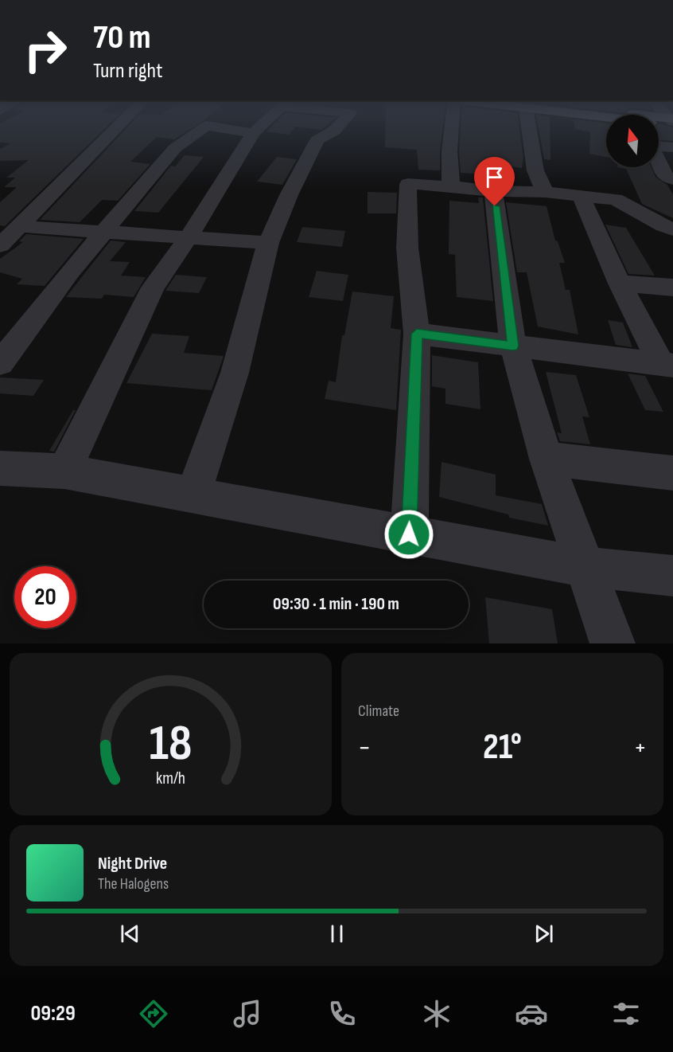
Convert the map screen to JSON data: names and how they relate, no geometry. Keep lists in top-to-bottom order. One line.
{"north":"top","page":{"turn":["70 m","Turn right"],"limit":"20","trip":"09:30 · 1 min · 190 m","tile":"Climate","heat":["−","21°","+"],"song":["Night Drive","The Halogens"],"tabs":"09:29","gauge":["18","km/h"]}}
